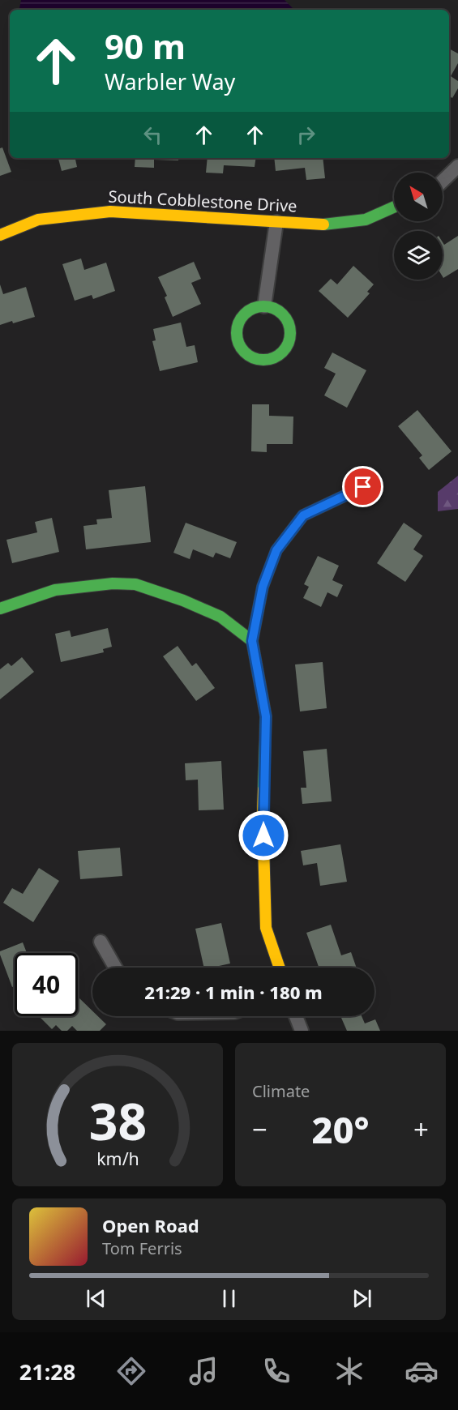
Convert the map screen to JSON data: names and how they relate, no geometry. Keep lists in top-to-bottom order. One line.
{"streets":{"street":["South Cobblestone Drive"]},"north":"top left","page":{"turn":["90 m","Warbler Way"],"limit":"40","trip":"21:29 · 1 min · 180 m","tile":"Climate","heat":["−","20°","+"],"song":["Open Road","Tom Ferris"],"tabs":"21:28","gauge":["38","km/h"]}}
